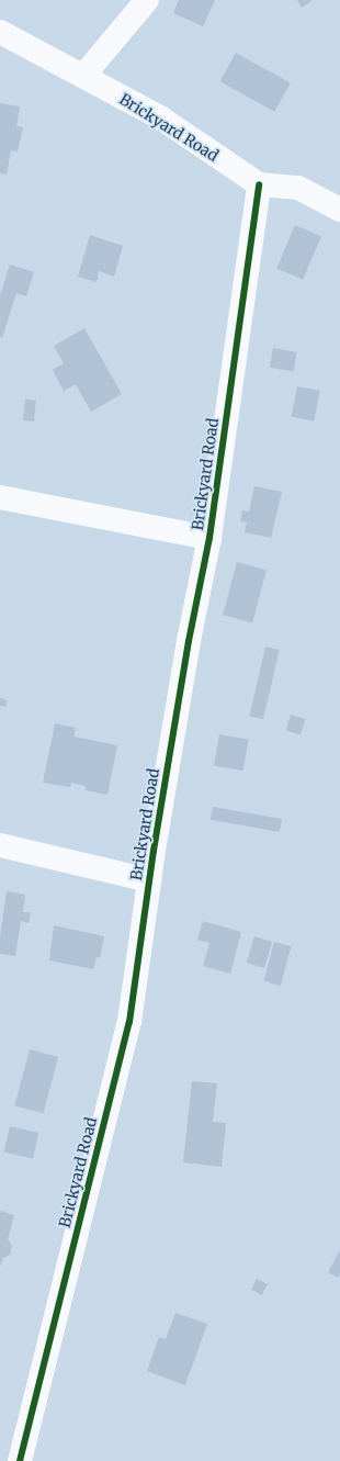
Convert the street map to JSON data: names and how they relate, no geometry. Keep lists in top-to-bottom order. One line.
{"streets":{"street":["Brickyard Road"]}}
